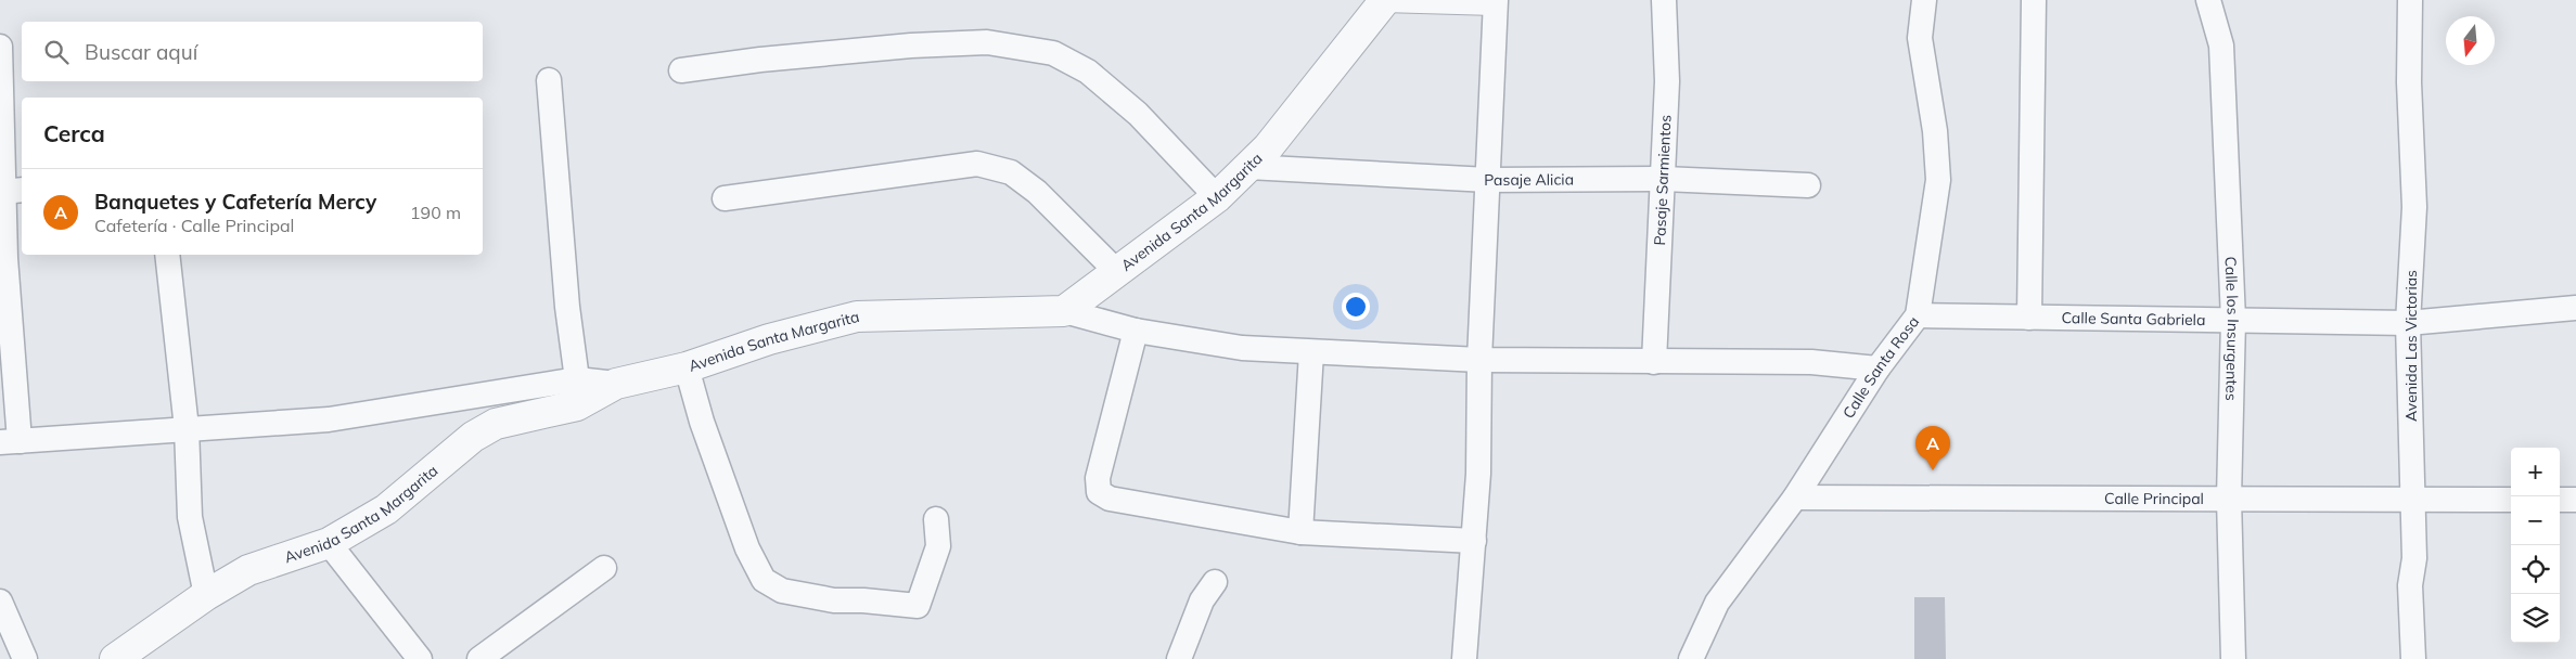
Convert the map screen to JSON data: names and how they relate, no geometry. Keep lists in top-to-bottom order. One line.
{"streets":{"street":["Pasaje Alicia","Pasaje Sarmientos","Avenida Santa Margarita","Calle Santa Gabriela","Calle los Insurgentes","Avenida Las Victorias","Calle Santa Rosa","Calle Principal"]},"crossings":[["Pasaje Alicia","Pasaje Sarmientos"],["Pasaje Alicia","Avenida Santa Margarita"],["Calle Santa Gabriela","Calle los Insurgentes"],["Calle Santa Gabriela","Avenida Las Victorias"],["Calle Santa Gabriela","Calle Santa Rosa"],["Calle los Insurgentes","Calle Principal"],["Avenida Las Victorias","Calle Principal"],["Calle Santa Rosa","Calle Principal"]],"north":"bottom","page":{"search":"Buscar aquí","heading":"Cerca","list":[{"mark":"A","name":"Banquetes y Cafetería Mercy","note":"Cafetería · Calle Principal","value":"190 m"}],"pins":"A","map_buttons":["+","−"]}}
